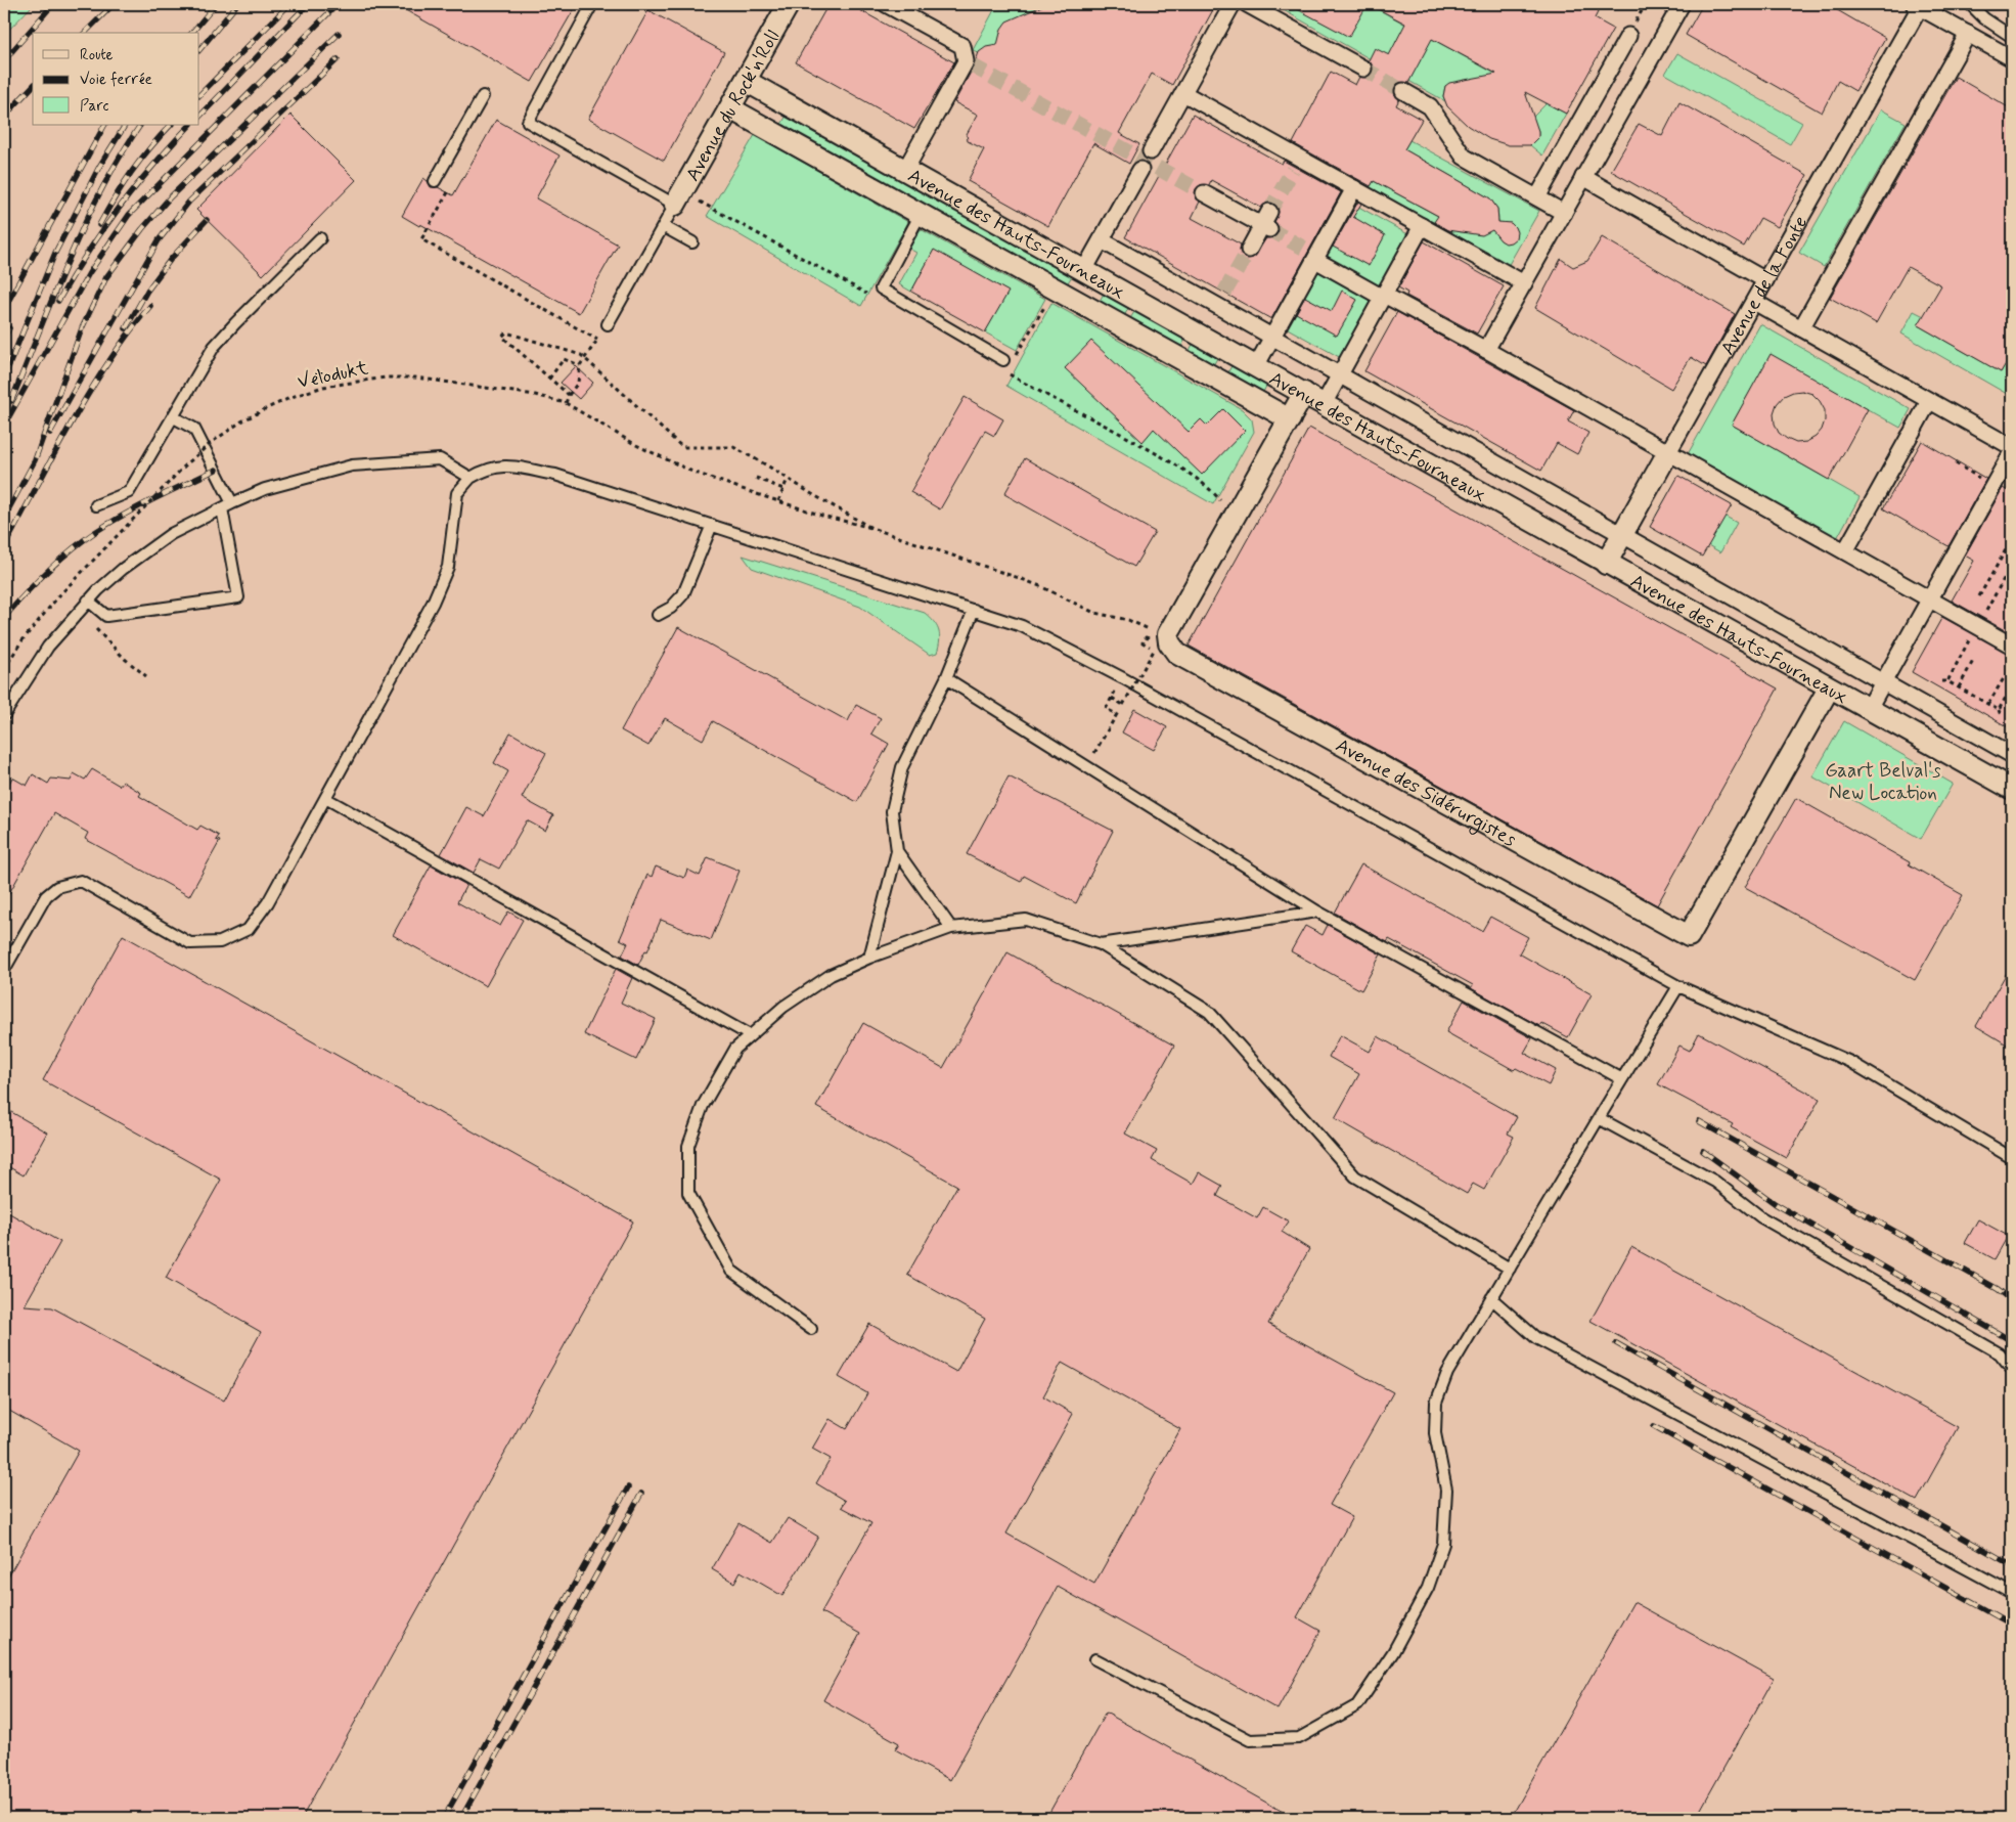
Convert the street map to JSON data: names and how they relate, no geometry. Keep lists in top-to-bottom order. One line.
{"streets":{"street":["Avenue du Rock'n'Roll","Avenue des Hauts-Fourneaux","Avenue de la Fonte","Avenue des Sidérurgistes"],"path":["Vëlodukt"]},"crossings":[["Avenue du Rock'n'Roll","Avenue des Hauts-Fourneaux"],["Avenue des Hauts-Fourneaux","Avenue de la Fonte"],["Avenue des Hauts-Fourneaux","Avenue des Sidérurgistes"]],"parks":["Gaart Belval's New Location"],"legend":["Route","Voie ferrée","Parc"]}
